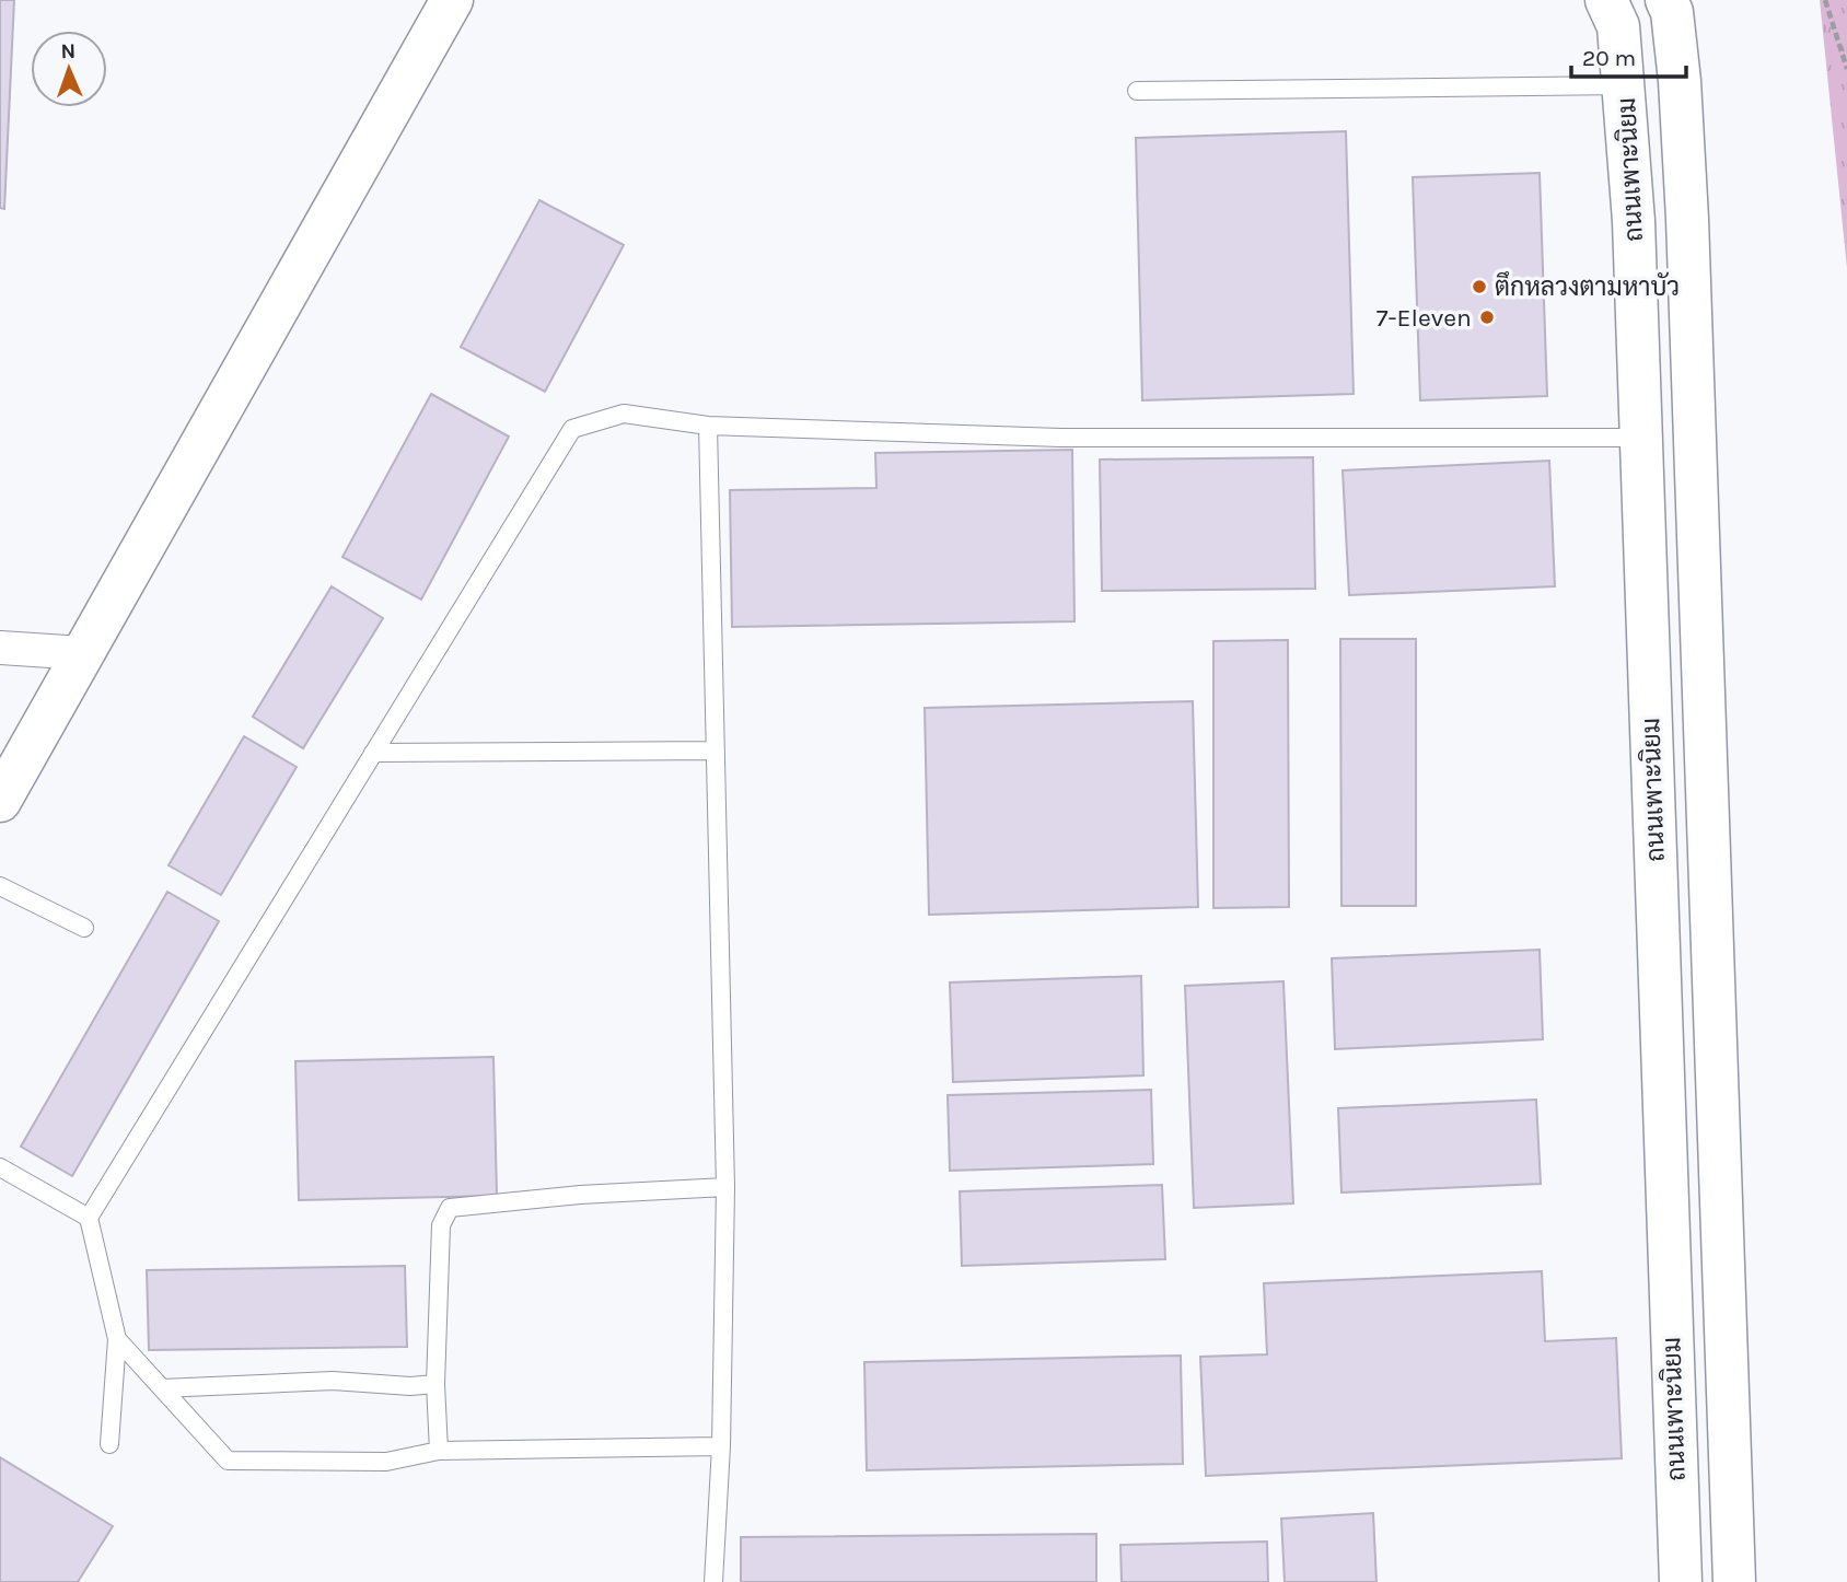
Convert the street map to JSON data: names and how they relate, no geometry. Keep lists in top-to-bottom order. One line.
{"streets":{"street":["ถนนเพาะนิยม"]},"places":["ตึกหลวงตามหาบัว","7-Eleven"],"scale_bar":"20 m","north":"top"}
